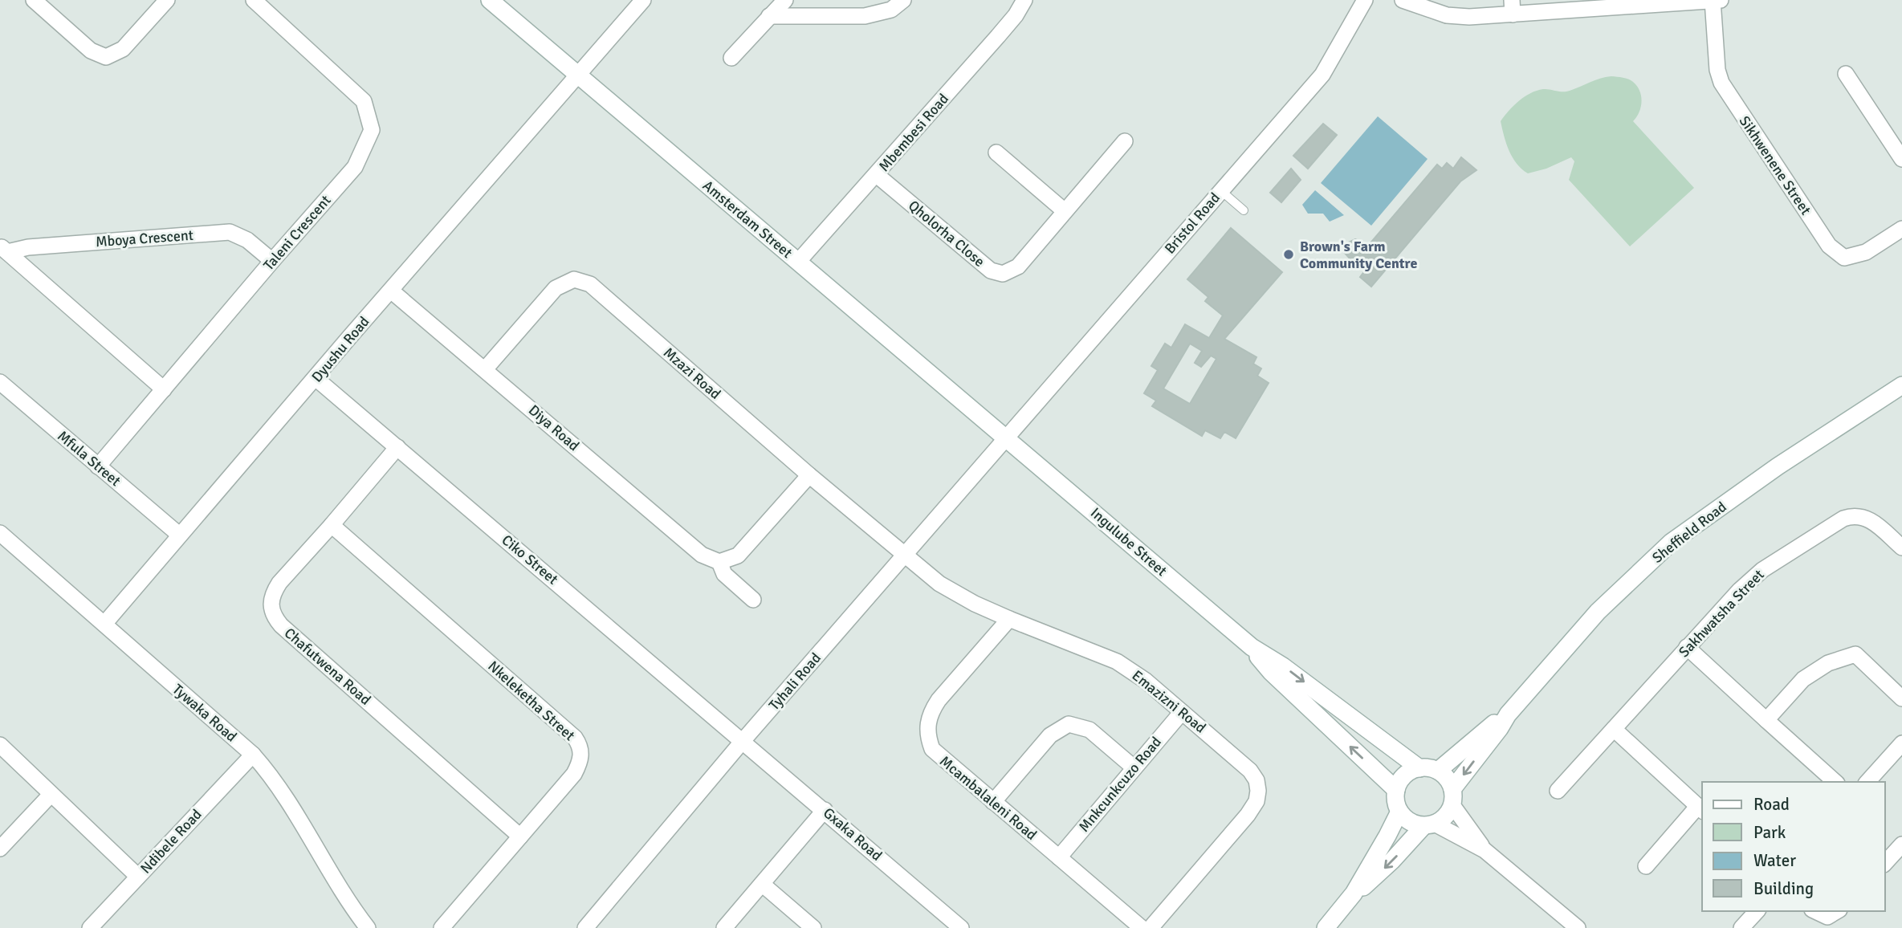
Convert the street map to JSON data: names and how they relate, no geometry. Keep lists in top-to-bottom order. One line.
{"streets":{"street":["Mbembesi Road","Sikhwenene Street","Amsterdam Street","Bristol Road","Taleni Crescent","Qholorha Close","Mboya Crescent","Dyushu Road","Mzazi Road","Diya Road","Mfula Street","Sheffield Road","Ingulube Street","Ciko Street","Sakhwatsha Street","Chafutwena Road","Tyhali Road","Nkeleketha Street","Emazizni Road","Tywaka Road","Mnkcunkcuzo Road","Mcambalaleni Road","Gxaka Road","Ndibele Road"]},"crossings":[["Mbembesi Road","Amsterdam Street"],["Mbembesi Road","Qholorha Close"],["Amsterdam Street","Bristol Road"],["Amsterdam Street","Dyushu Road"],["Amsterdam Street","Ingulube Street"],["Amsterdam Street","Tyhali Road"],["Bristol Road","Ingulube Street"],["Bristol Road","Tyhali Road"],["Taleni Crescent","Mboya Crescent"],["Taleni Crescent","Mfula Street"],["Dyushu Road","Diya Road"],["Dyushu Road","Mfula Street"],["Dyushu Road","Ciko Street"],["Dyushu Road","Tywaka Road"],["Mzazi Road","Diya Road"],["Mzazi Road","Tyhali Road"],["Mzazi Road","Emazizni Road"],["Sheffield Road","Ingulube Street"],["Ingulube Street","Tyhali Road"],["Ciko Street","Chafutwena Road"],["Ciko Street","Tyhali Road"],["Ciko Street","Gxaka Road"],["Chafutwena Road","Nkeleketha Street"],["Tyhali Road","Emazizni Road"],["Tyhali Road","Gxaka Road"],["Emazizni Road","Mnkcunkcuzo Road"],["Emazizni Road","Mcambalaleni Road"],["Tywaka Road","Ndibele Road"],["Mnkcunkcuzo Road","Mcambalaleni Road"]],"places":["Brown's Farm Community Centre"],"legend":["Road","Park","Water","Building"]}
